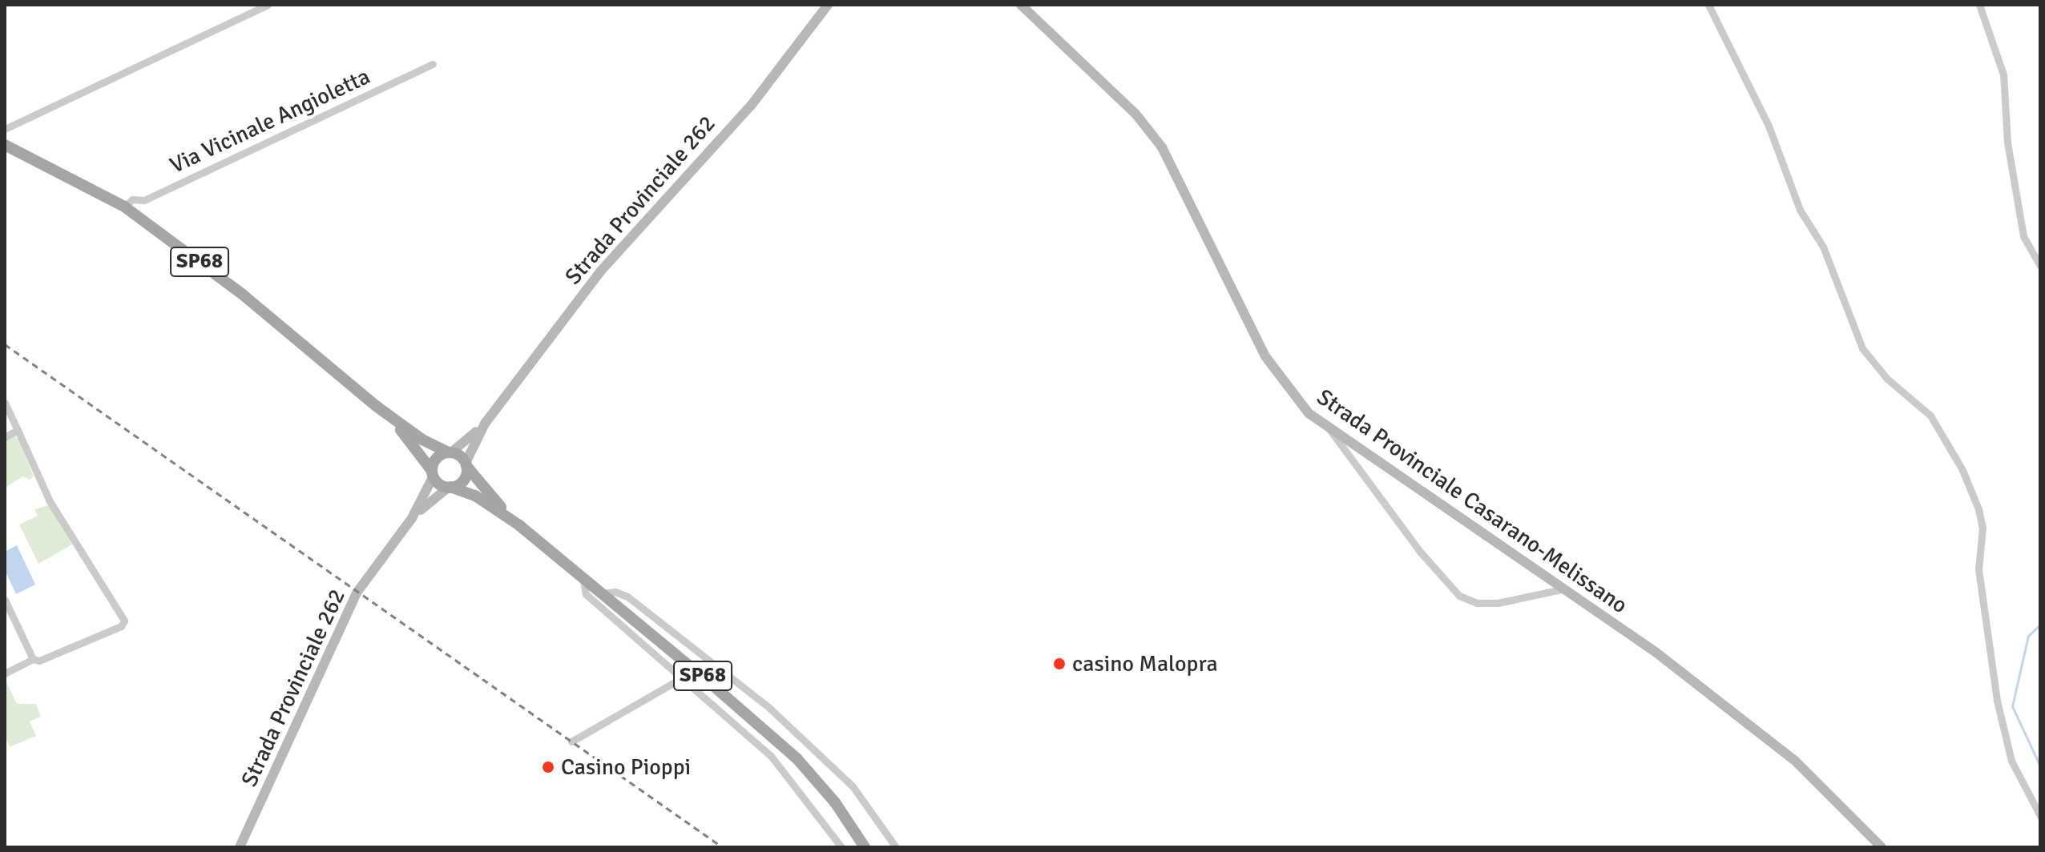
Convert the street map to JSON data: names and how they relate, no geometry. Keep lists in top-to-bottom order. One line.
{"streets":{"main road":["Strada Provinciale 262","SP68","Strada Provinciale Casarano-Melissano"],"street":["Via Vicinale Angioletta"]},"crossings":[["Via Vicinale Angioletta","SP68"]],"places":["casino Malopra","Casino Pioppi"]}
